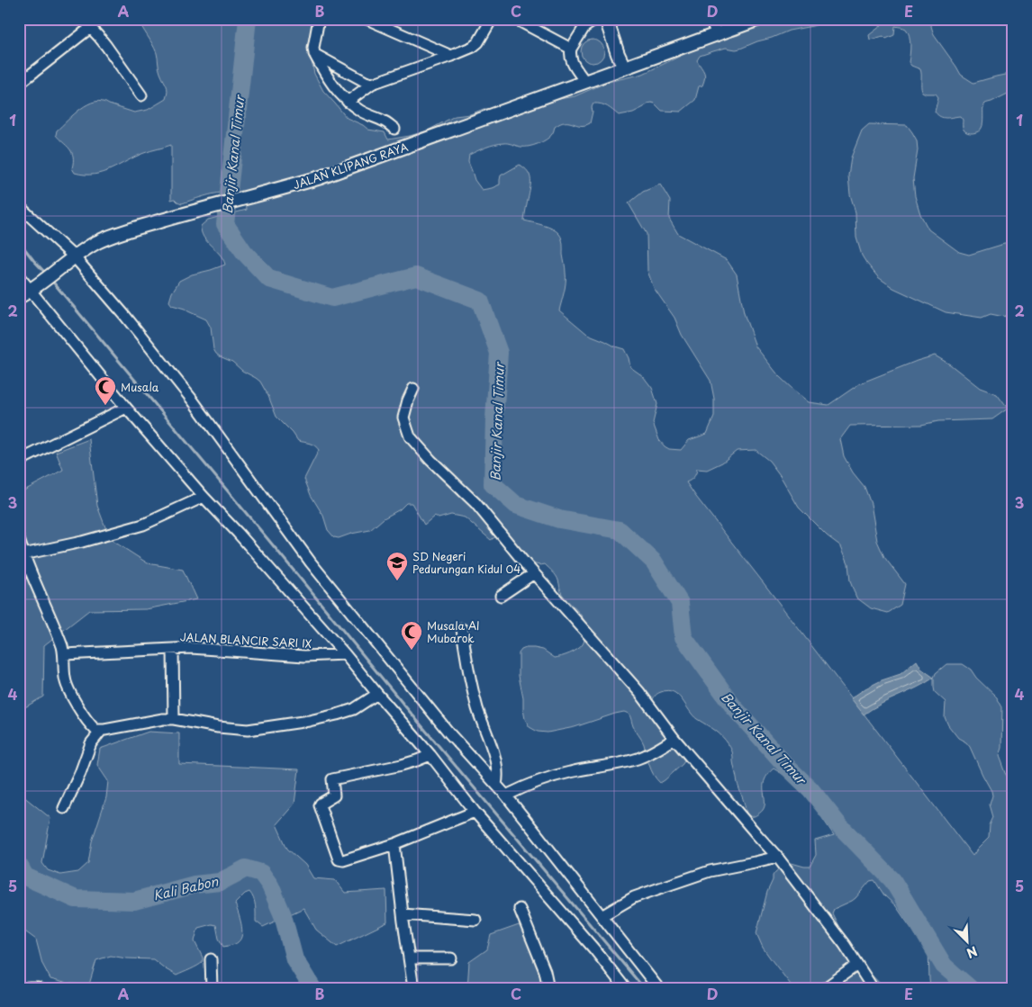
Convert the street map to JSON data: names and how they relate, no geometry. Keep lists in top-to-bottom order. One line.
{"streets":{"main road":["JALAN KLIPANG RAYA"],"street":["JALAN BLANCIR SARI IX"]},"water":["Banjir Kanal Timur","Kali Babon"],"places":{"mosque":["Musala","Musala Al Mubarok"],"school or university":["SD Negeri Pedurungan Kidul 04"]},"north":"bottom right","grid":{"columns":["A","B","C","D","E"],"rows":["1","2","3","4","5"]}}
